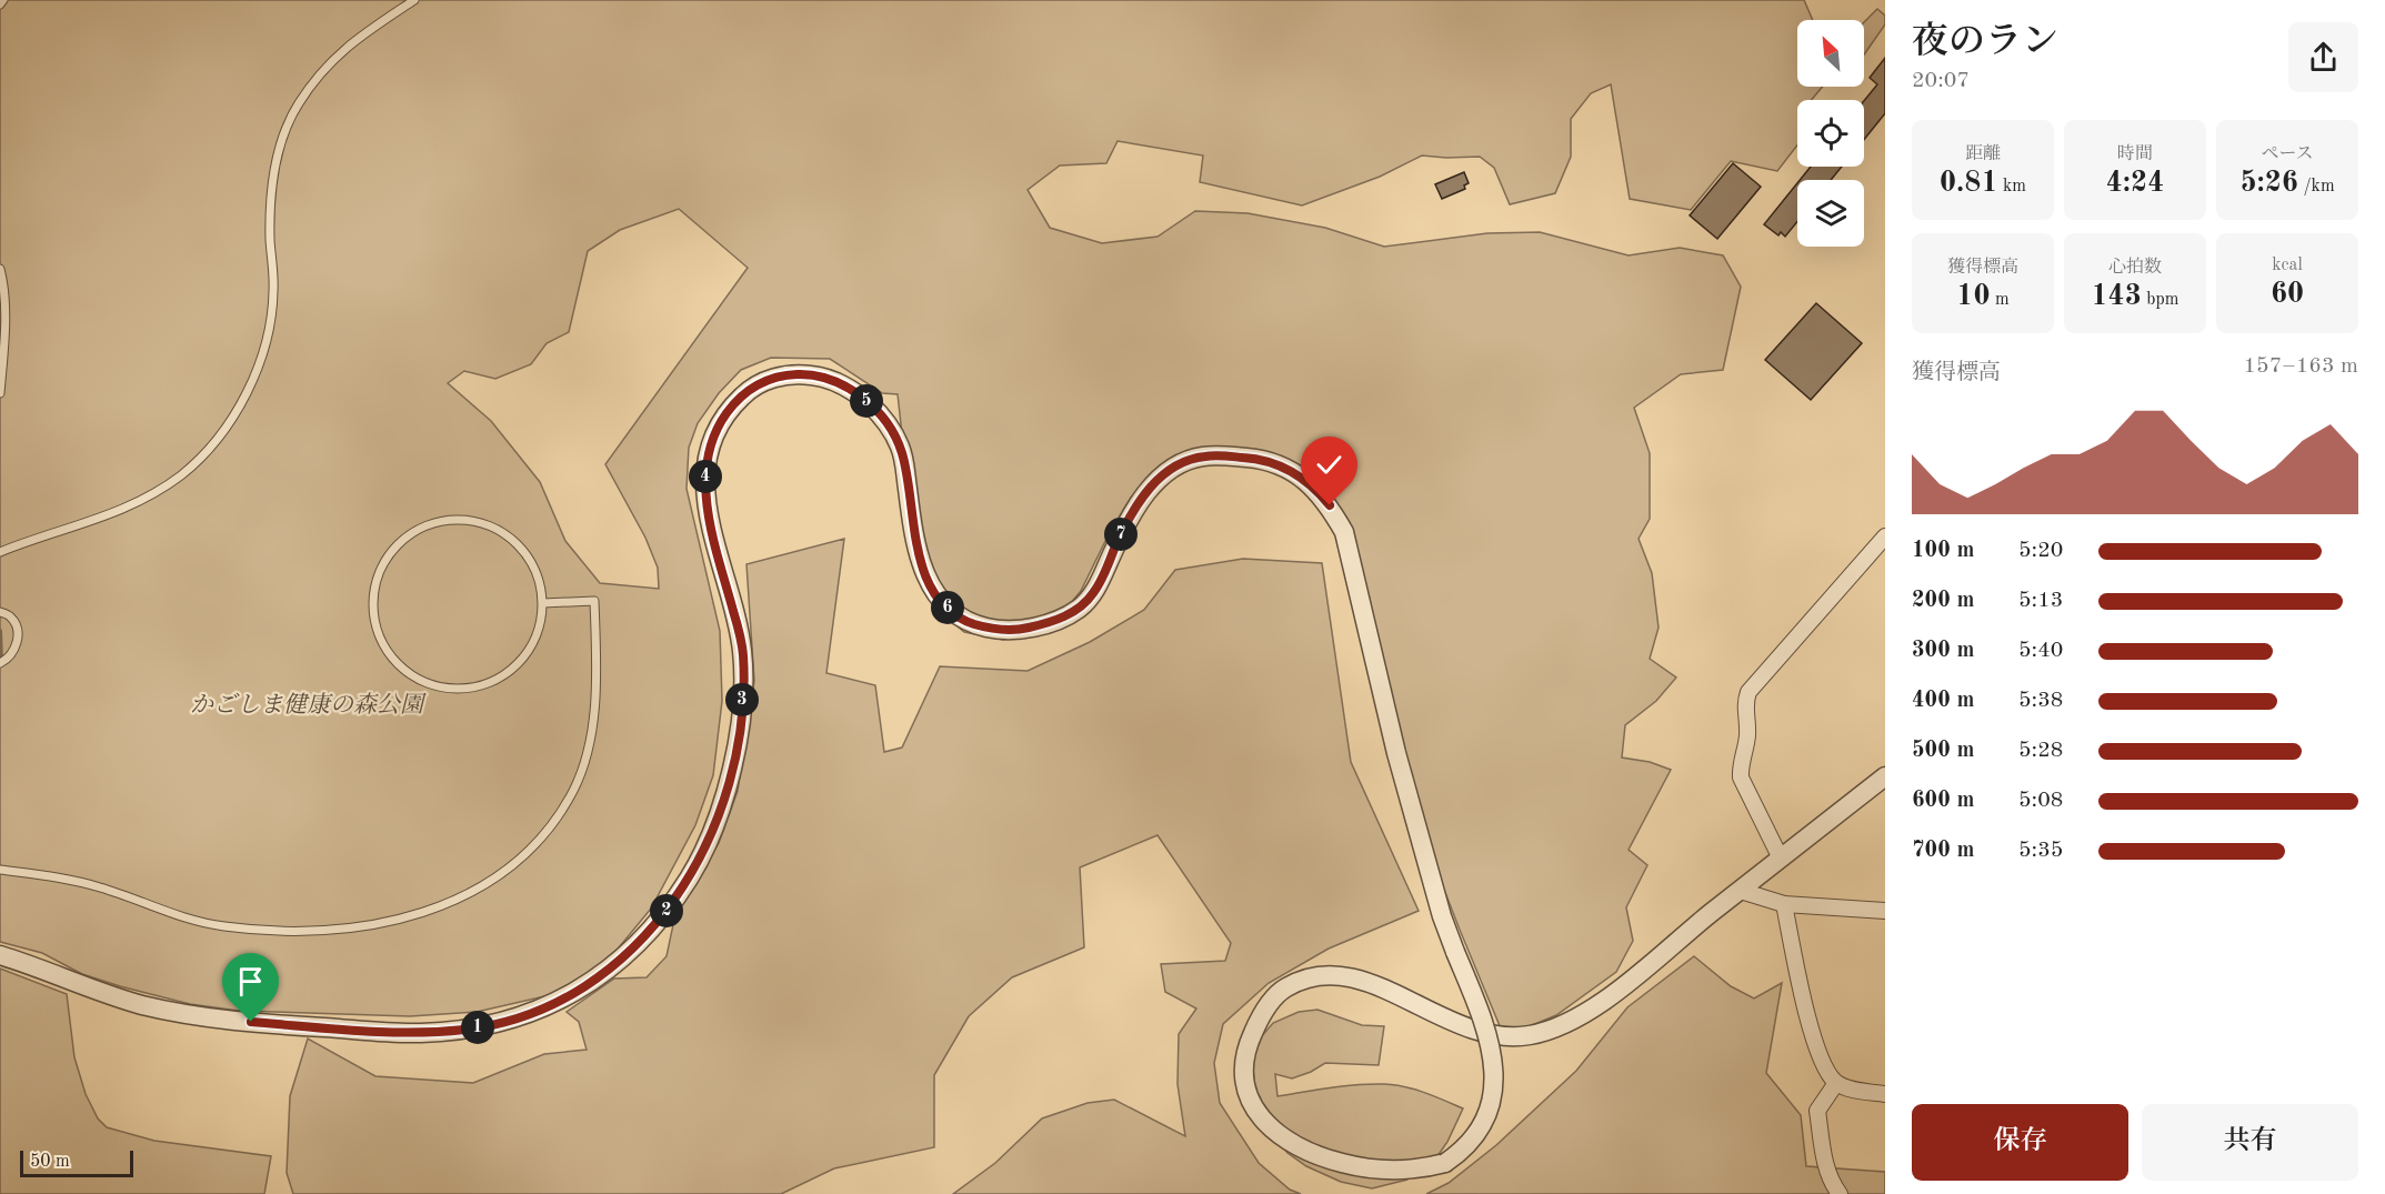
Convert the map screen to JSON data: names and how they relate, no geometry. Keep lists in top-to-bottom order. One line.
{"parks":["かごしま健康の森公園"],"scale_bar":"50 m","north":"top left","page":{"heading":["夜のラン","20:07"],"stats":[["距離","0.81 km"],["時間","4:24"],["ペース","5:26 /km"],["獲得標高","10 m"],["心拍数","143 bpm"],["kcal","60"]],"chart":["獲得標高","157–163 m"],"pins":["5","4","7","6","3","2","1"],"list":[{"name":"100 m","note":"5:20"},{"name":"200 m","note":"5:13"},{"name":"300 m","note":"5:40"},{"name":"400 m","note":"5:38"},{"name":"500 m","note":"5:28"},{"name":"600 m","note":"5:08"},{"name":"700 m","note":"5:35"}],"buttons":["保存","共有"],"scale":"50 m"}}
